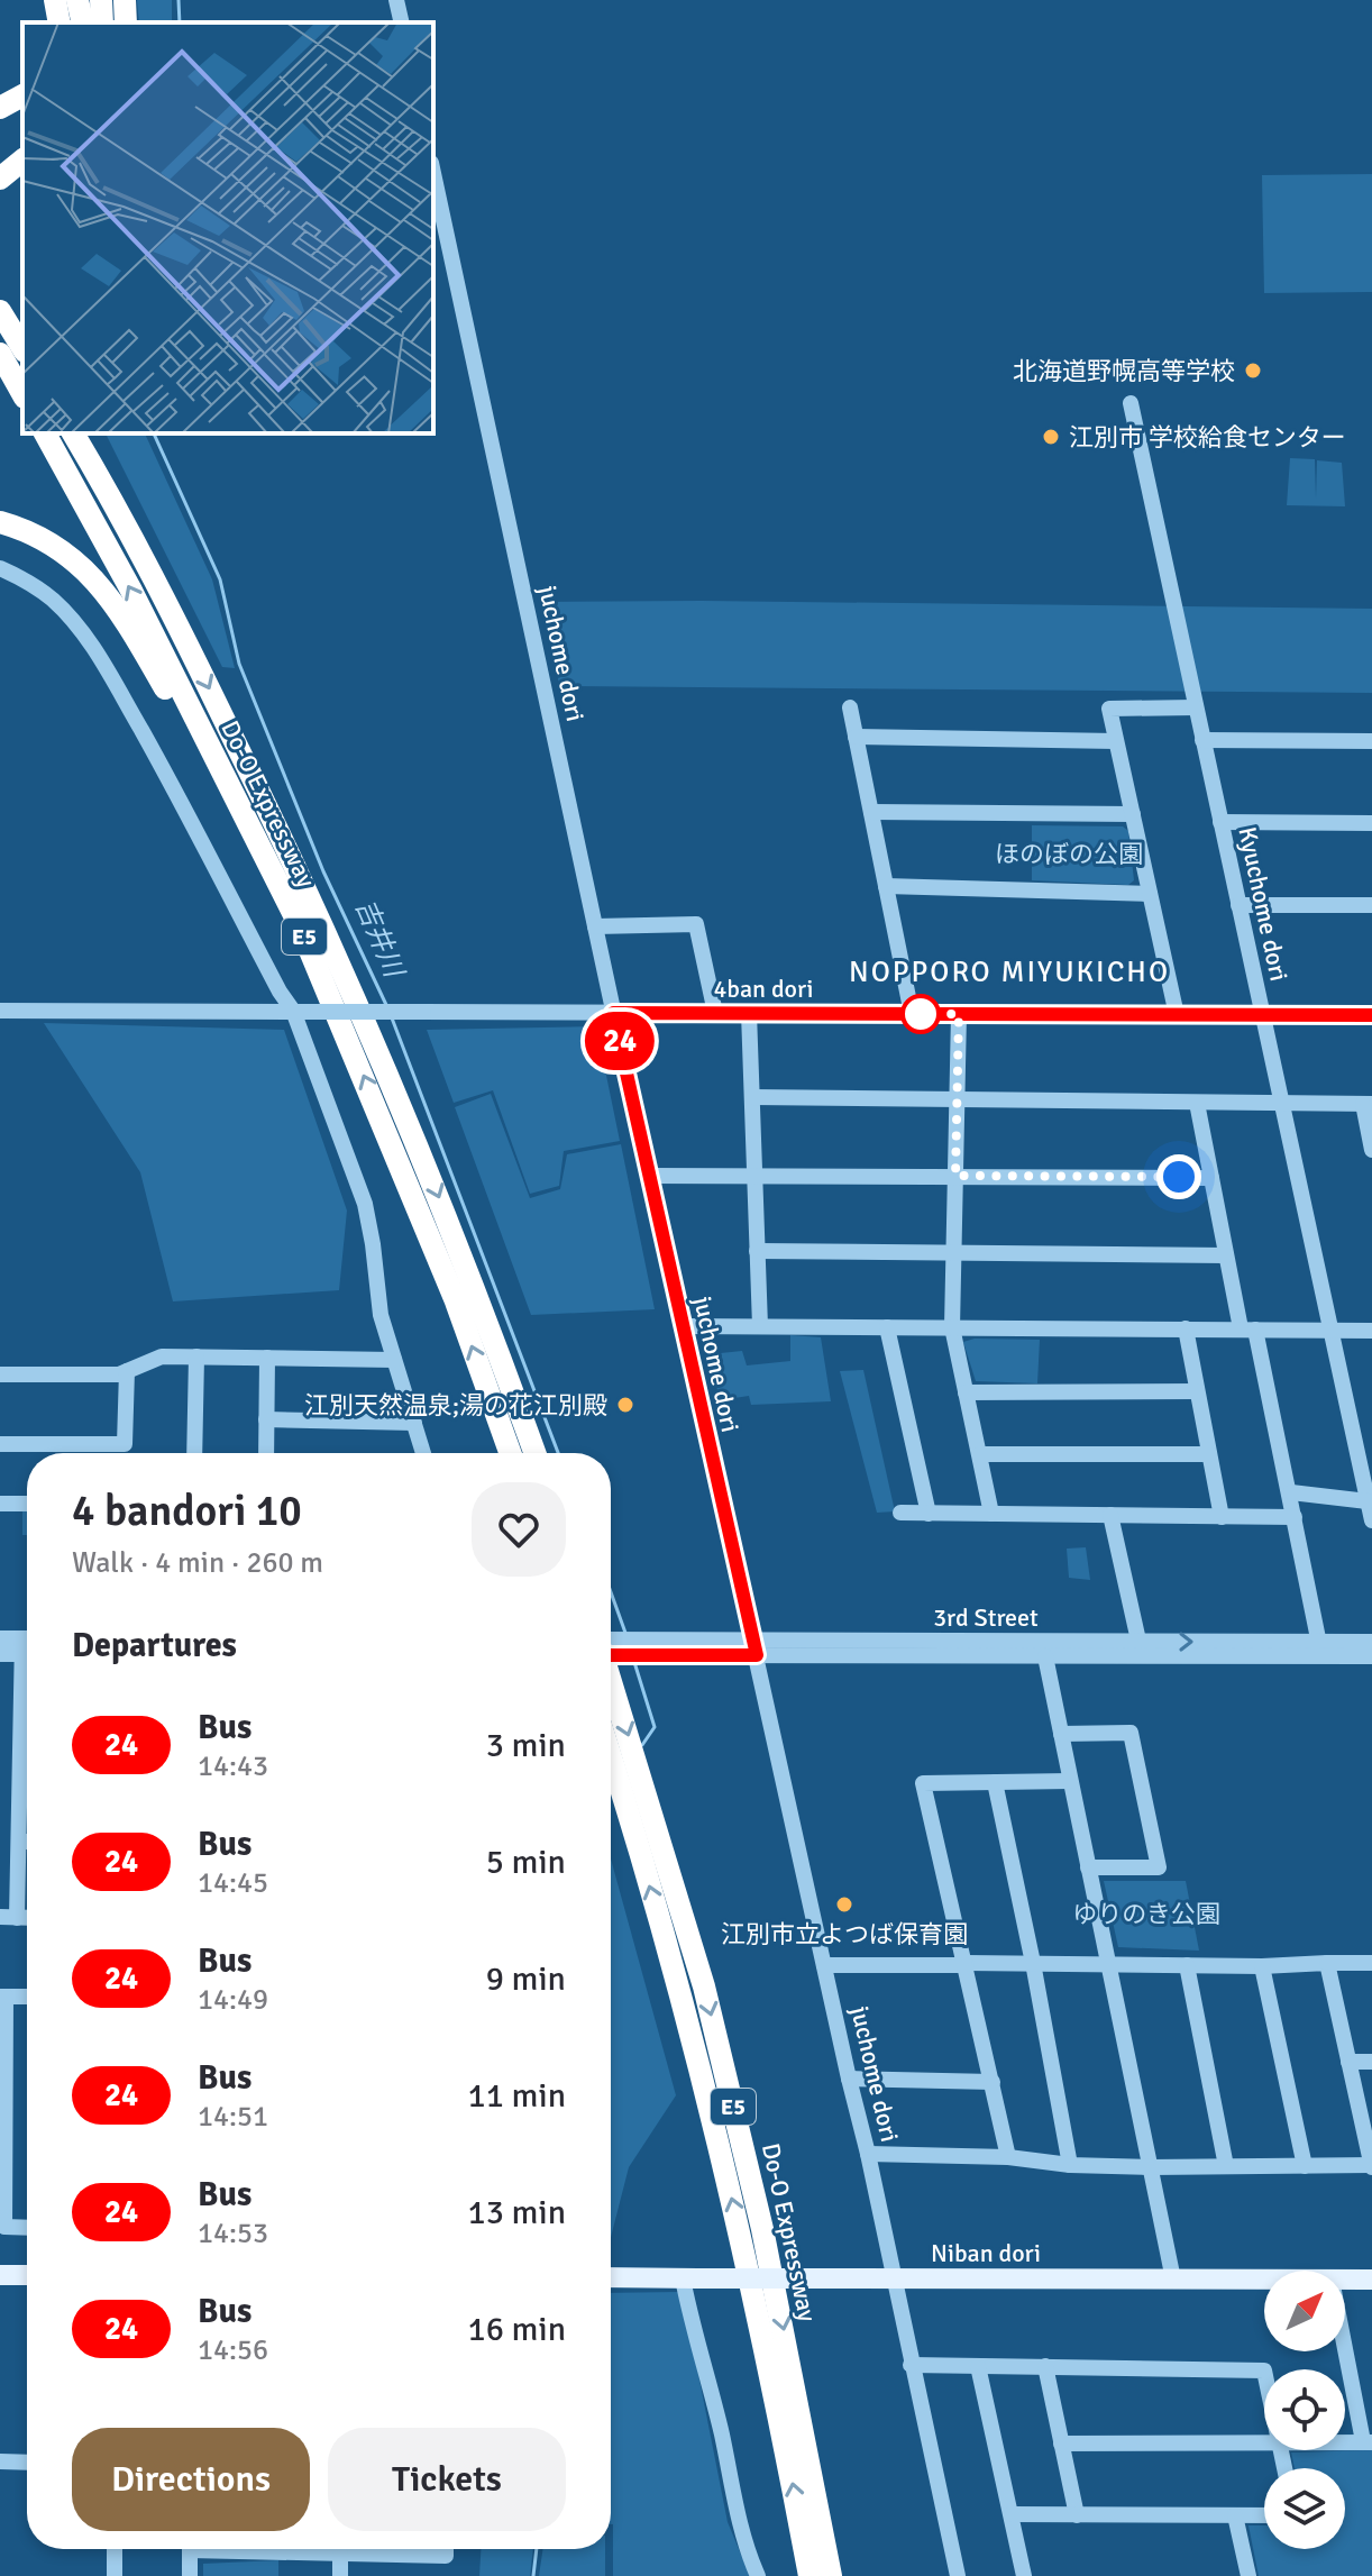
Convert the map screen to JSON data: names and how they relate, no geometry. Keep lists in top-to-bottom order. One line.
{"streets":{"highway":["Do-O Expressway","E5"],"main road":["Niban dori"],"street":["juchome dori","Kyuchome dori","4ban dori","3rd Street"]},"crossings":[["juchome dori","4ban dori"],["juchome dori","3rd Street"],["juchome dori","Niban dori"],["Kyuchome dori","4ban dori"]],"districts":["NOPPORO MIYUKICHO"],"water":["吉井川"],"parks":["ほのぼの公園","ゆりのき公園"],"places":["北海道野幌高等学校","江別市 学校給食センター","江別天然温泉;湯の花江別殿","江別市立よつば保育園"],"lines":["bus line 24"],"north":"top right","page":{"on_map":"24","heading":[["4 bandori 10","Walk · 4 min · 260 m"],"Departures"],"list":[{"mark":"24","name":"Bus","note":"14:43","value":"3 min"},{"mark":"24","name":"Bus","note":"14:45","value":"5 min"},{"mark":"24","name":"Bus","note":"14:49","value":"9 min"},{"mark":"24","name":"Bus","note":"14:51","value":"11 min"},{"mark":"24","name":"Bus","note":"14:53","value":"13 min"},{"mark":"24","name":"Bus","note":"14:56","value":"16 min"}],"buttons":["Directions","Tickets"]}}
